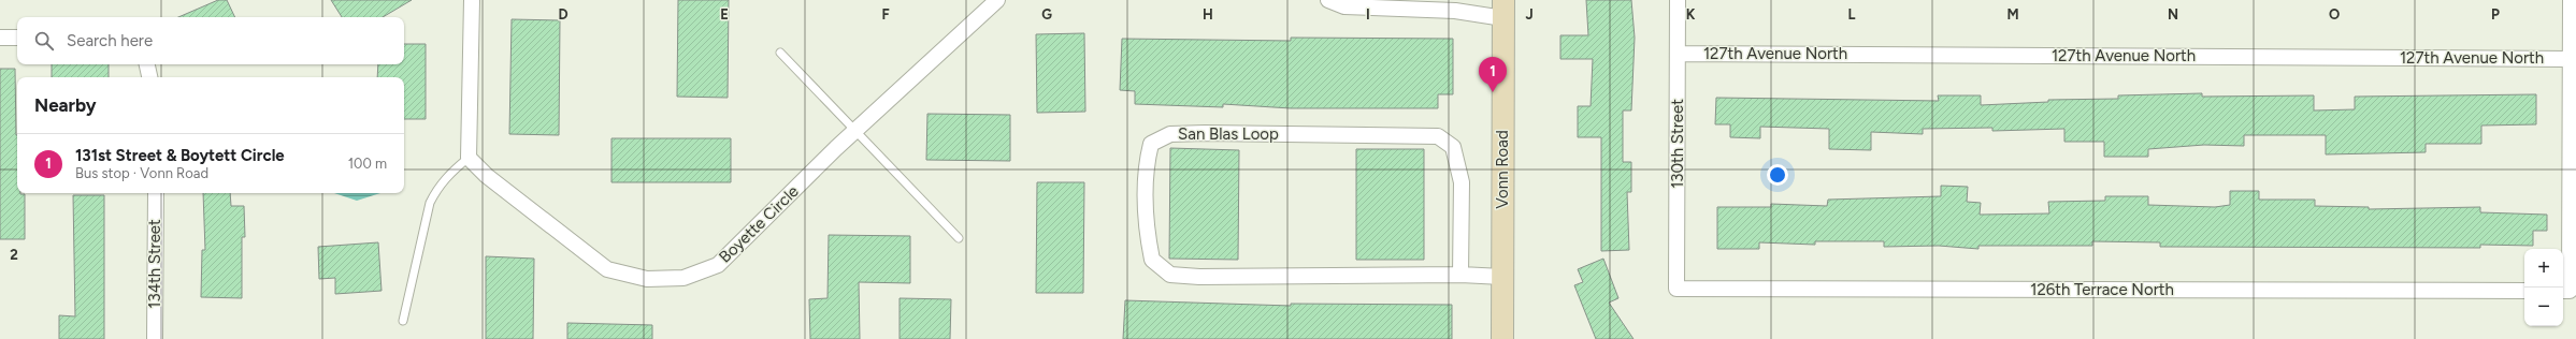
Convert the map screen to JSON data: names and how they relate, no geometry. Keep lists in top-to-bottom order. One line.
{"streets":{"street":["127th Avenue North","San Blas Loop","130th Street","Vonn Road","Boyette Circle","134th Street","126th Terrace North"]},"crossings":[["127th Avenue North","130th Street"],["San Blas Loop","Vonn Road"],["130th Street","126th Terrace North"]],"page":{"search":"Search here","pins":"1","heading":"Nearby","list":[{"mark":"1","name":"131st Street & Boytett Circle","note":"Bus stop · Vonn Road","value":"100 m"}],"map_buttons":["+","−"]},"grid":{"columns":["D","E","F","G","H","I","J","K","L","M","N","O","P"],"rows":["2"]}}
